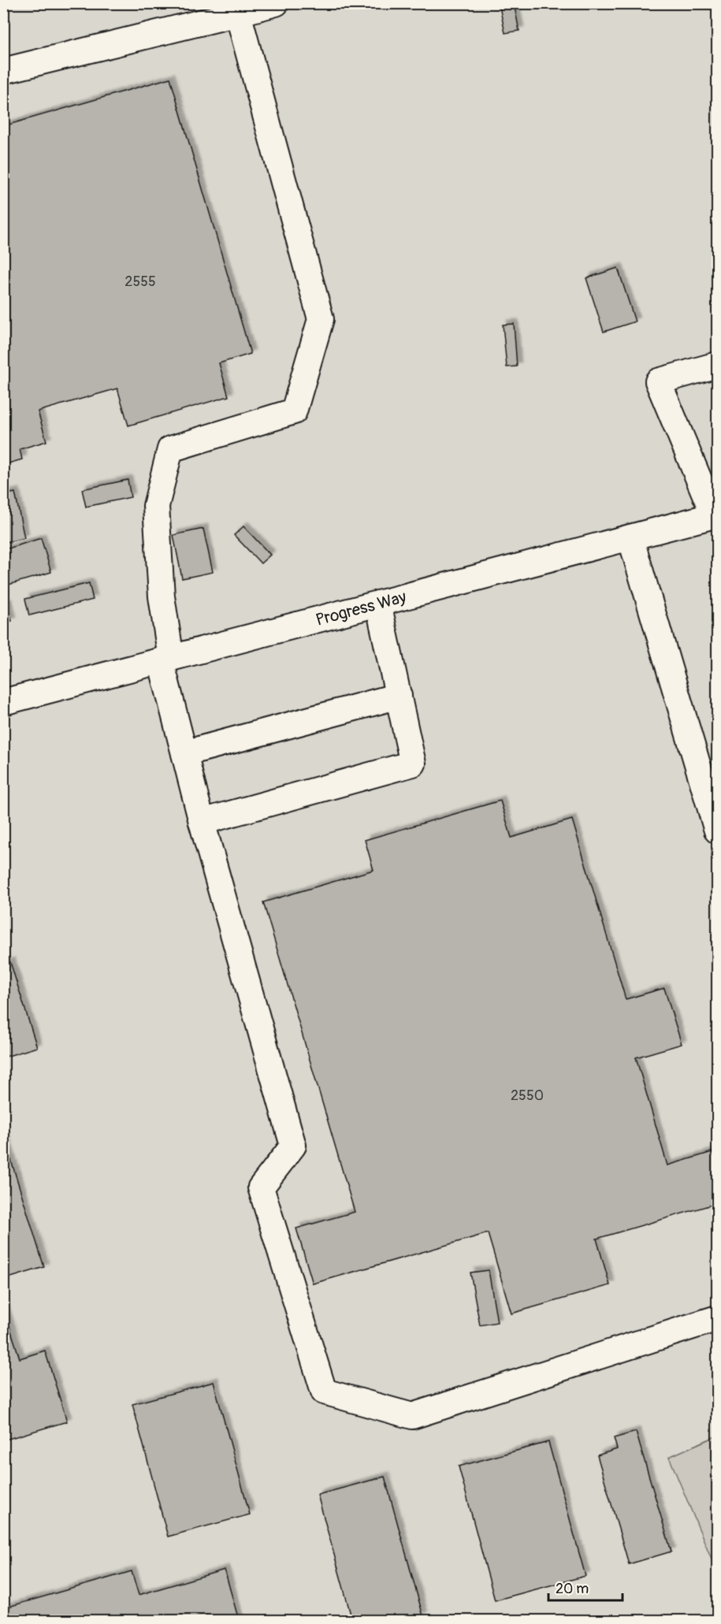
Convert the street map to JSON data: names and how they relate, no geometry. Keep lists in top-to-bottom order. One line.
{"streets":{"street":["Progress Way"]},"house_numbers":["2555","2550"],"scale_bar":"20 m"}
